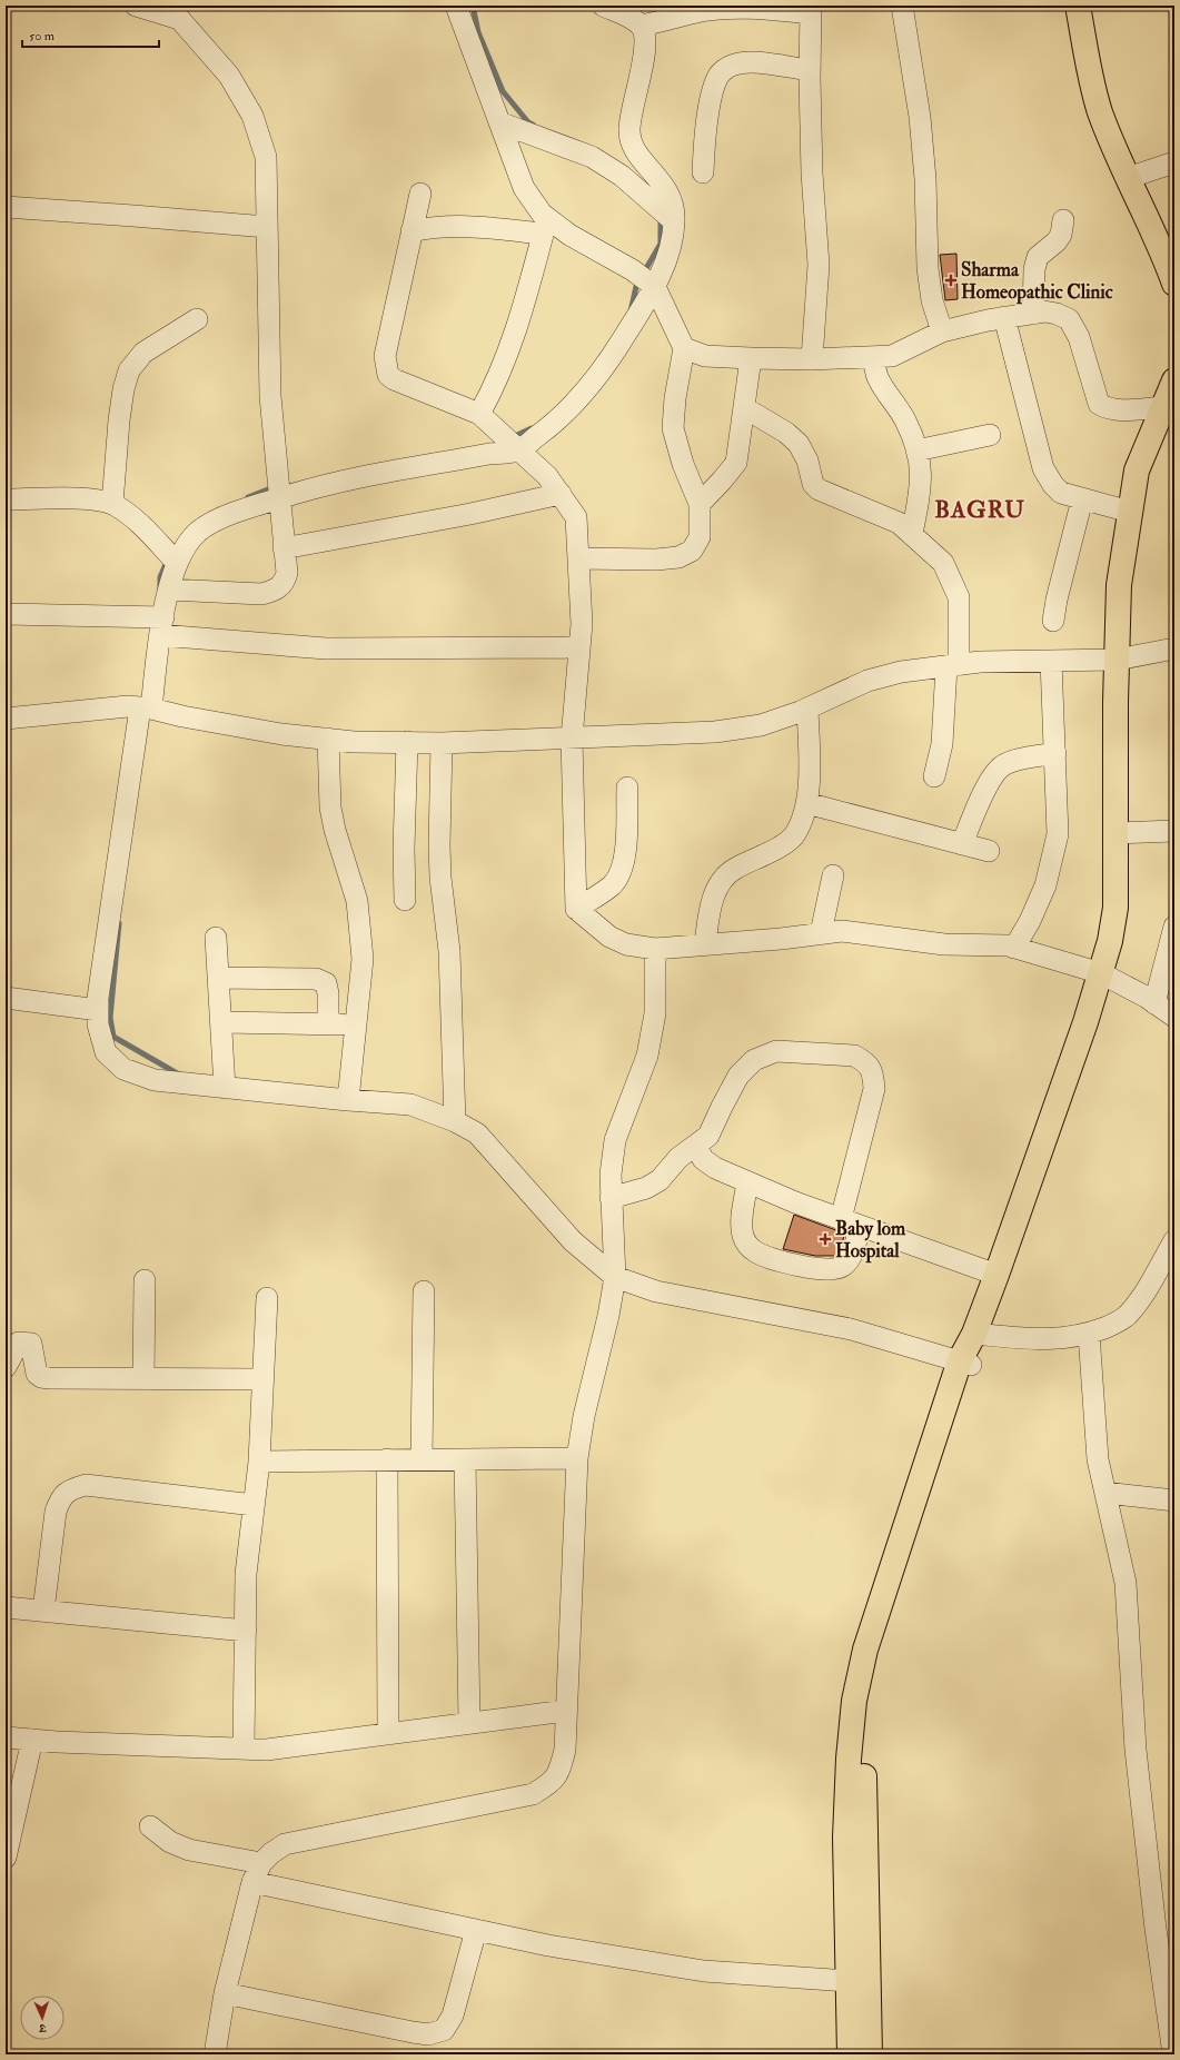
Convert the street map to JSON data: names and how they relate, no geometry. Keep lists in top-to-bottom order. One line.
{"districts":["BAGRU"],"places":{"health":["Sharma Homeopathic Clinic","Baby lom Hospital"]},"scale_bar":"50 m","north":"bottom"}
